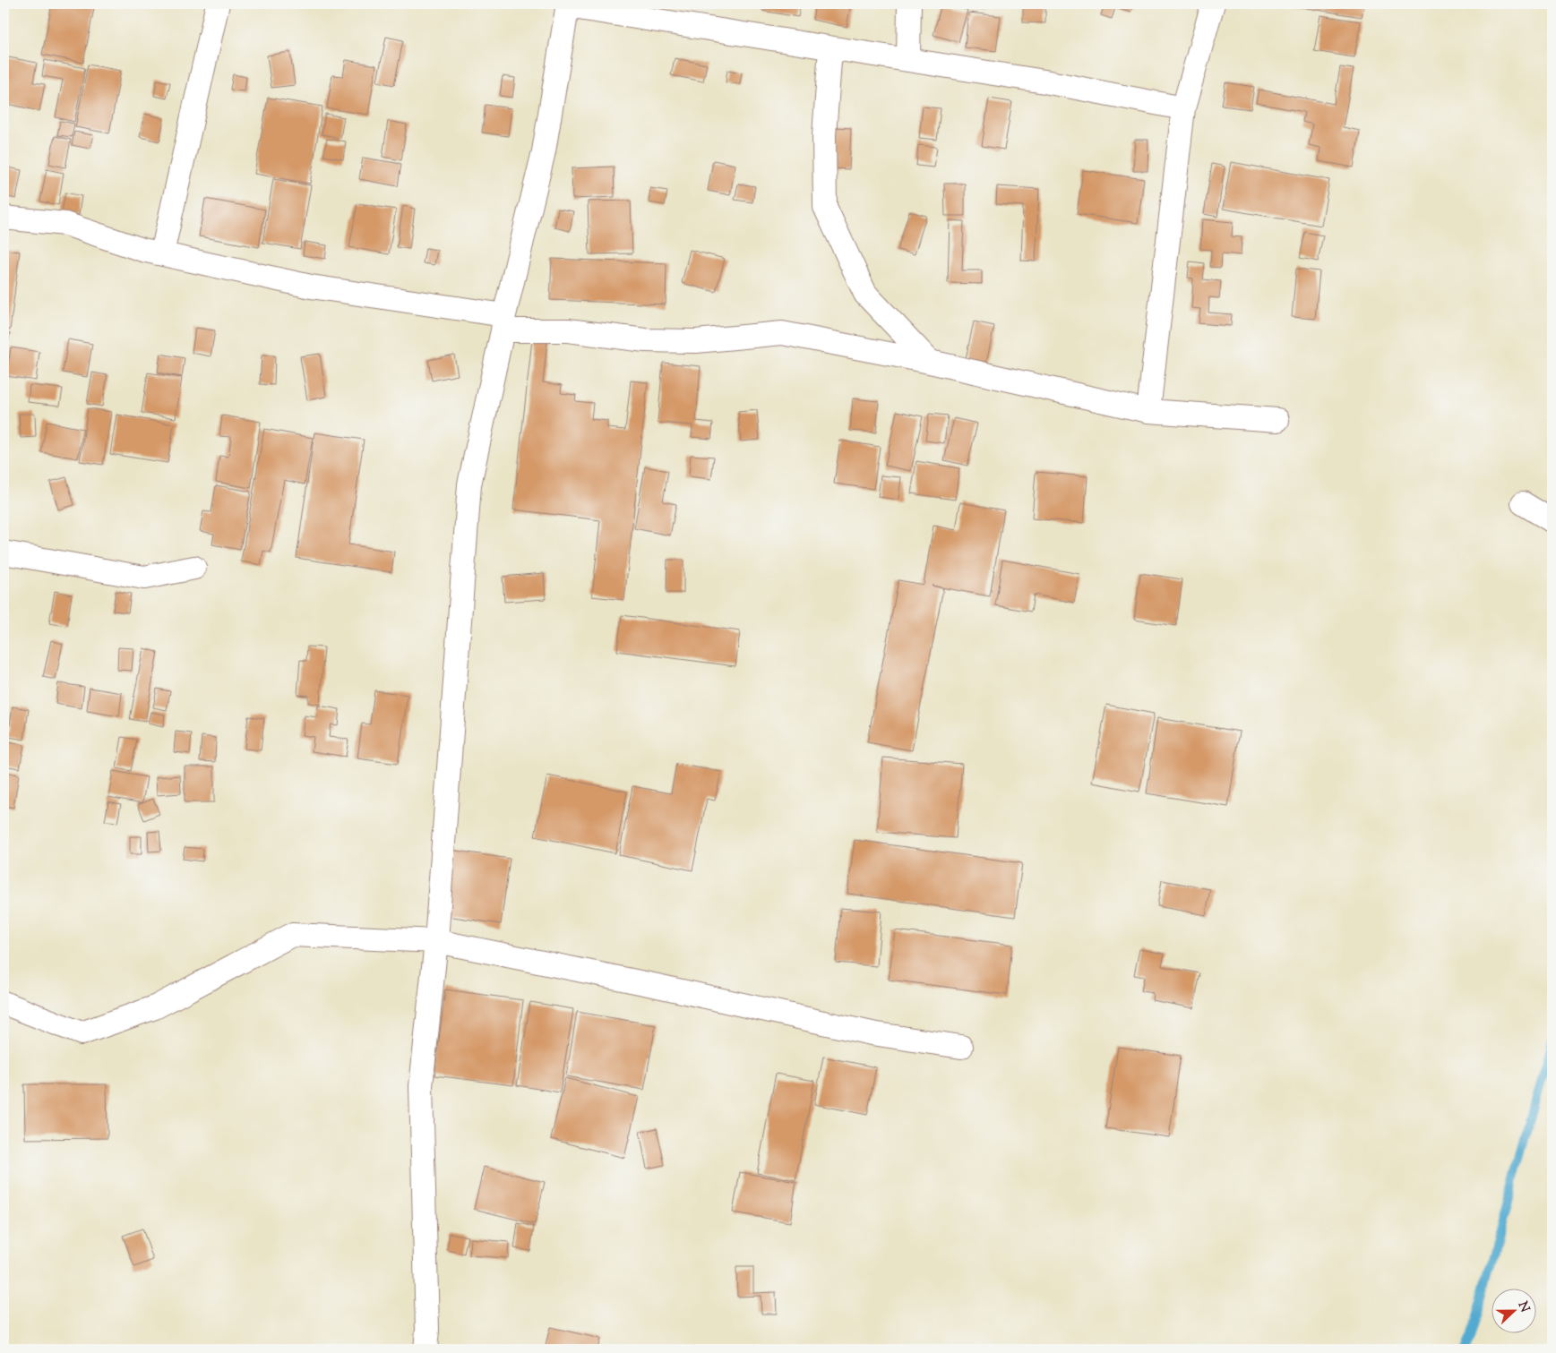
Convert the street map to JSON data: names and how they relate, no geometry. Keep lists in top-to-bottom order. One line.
{"north":"right"}
